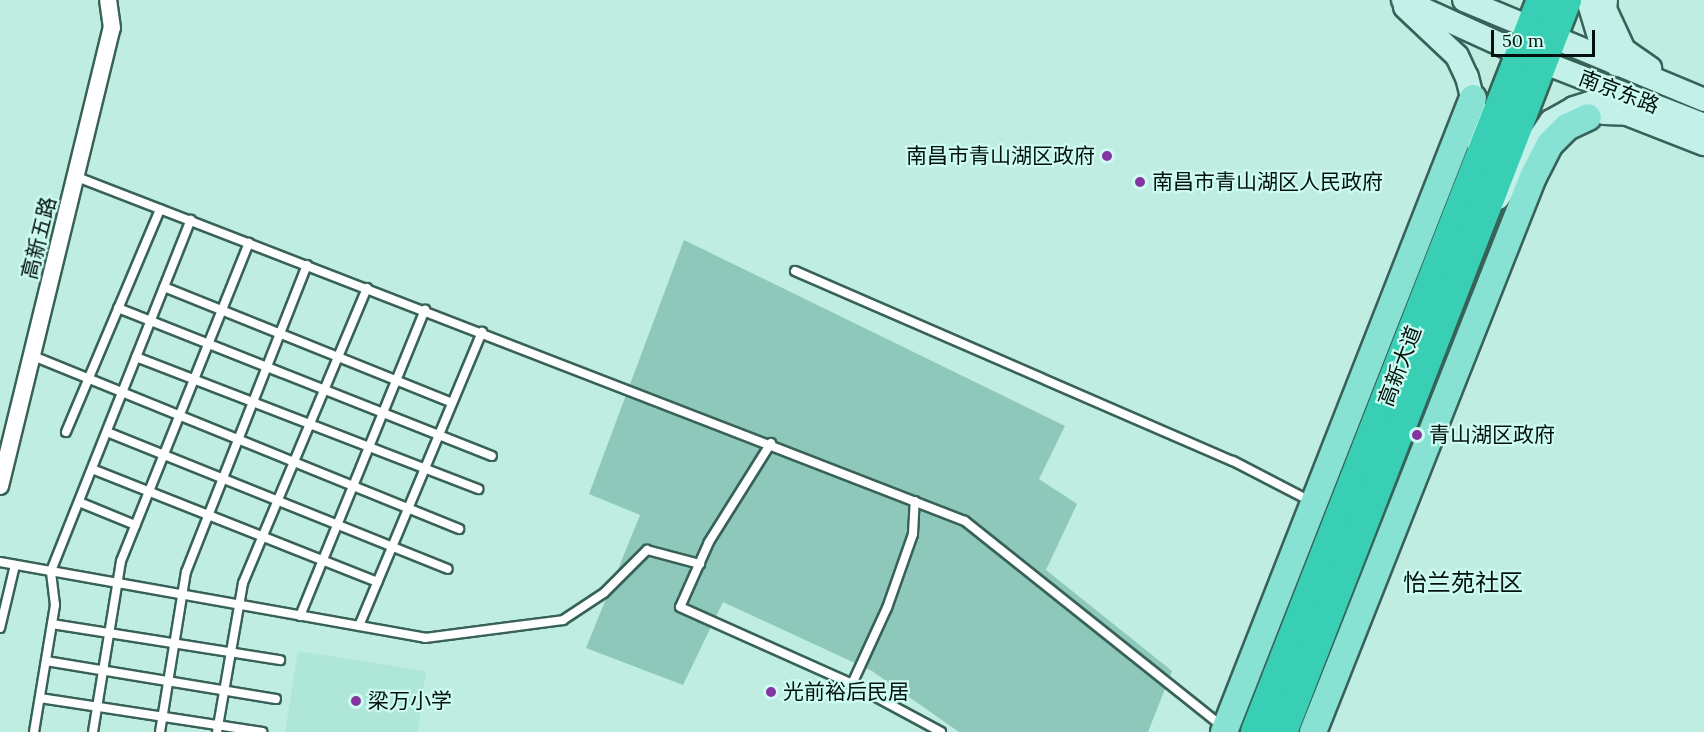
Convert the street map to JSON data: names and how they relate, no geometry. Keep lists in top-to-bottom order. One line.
{"streets":{"highway":["高新大道"],"main road":["南京东路"],"street":["高新五路"]},"crossings":[["南京东路","高新大道"]],"districts":["怡兰苑社区"],"places":["南昌市青山湖区政府","南昌市青山湖区人民政府","青山湖区政府","光前裕后民居","梁万小学"],"scale_bar":"50 m"}
